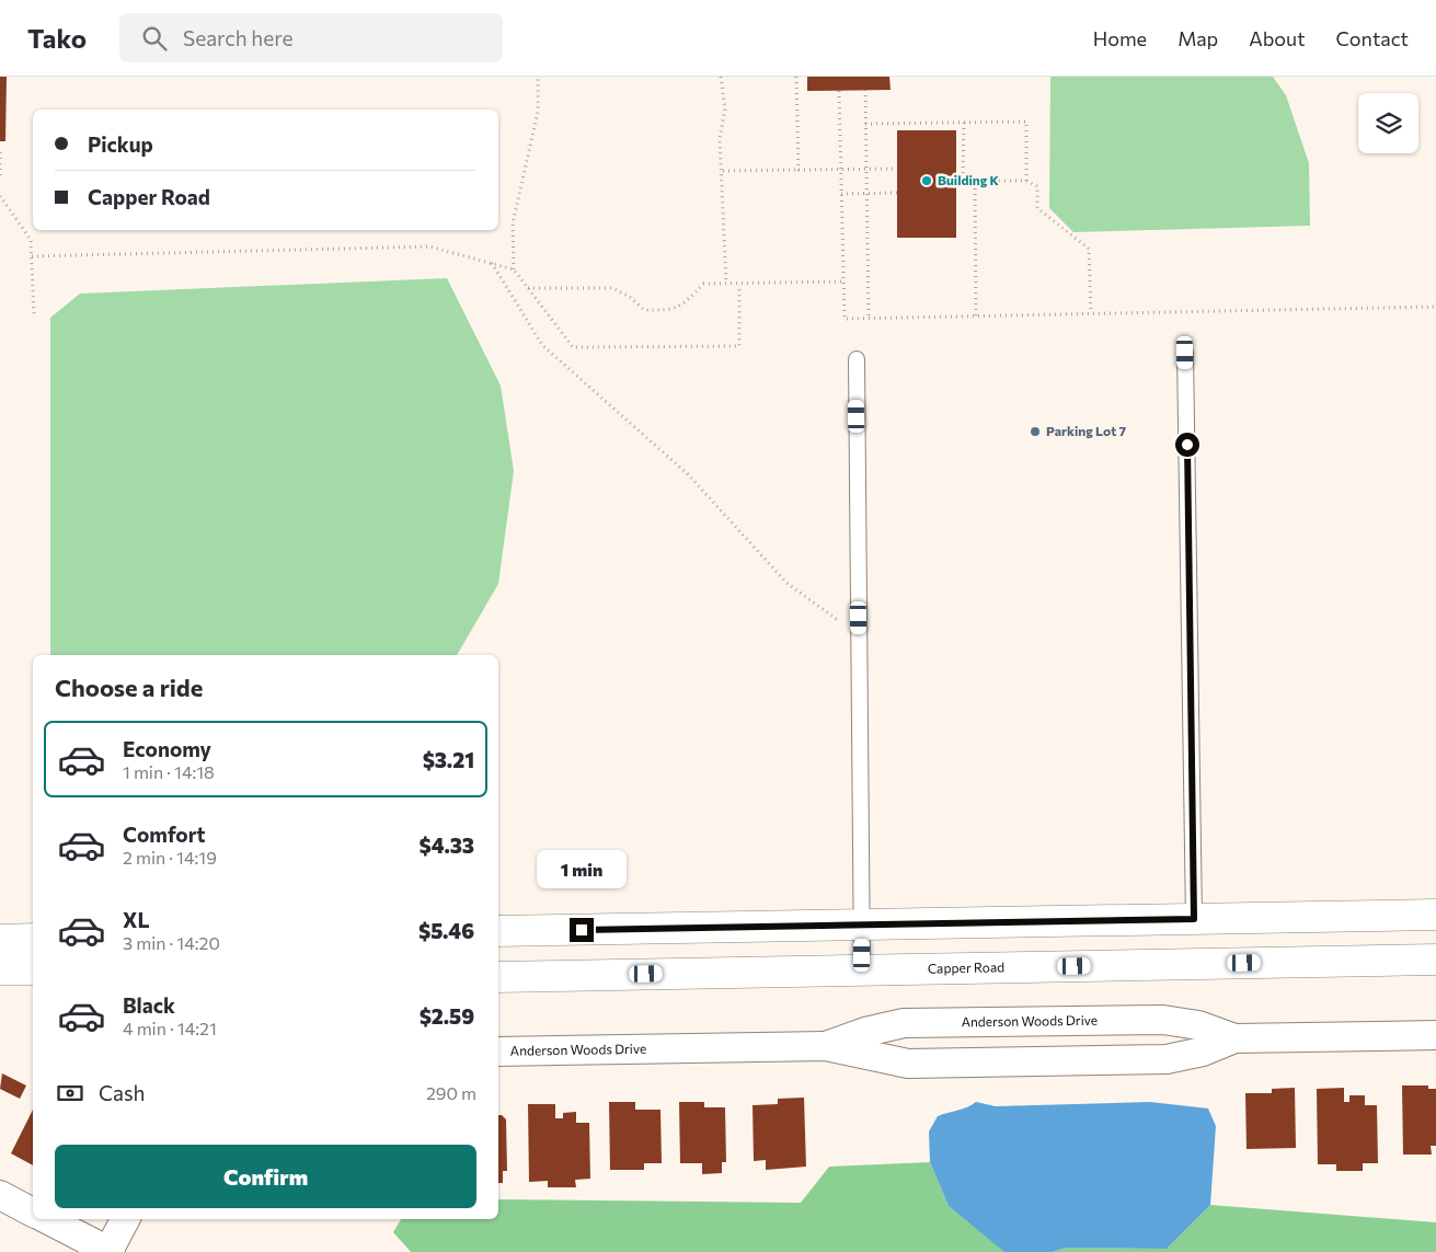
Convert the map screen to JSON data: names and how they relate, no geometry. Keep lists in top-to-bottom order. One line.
{"streets":{"street":["Capper Road","Anderson Woods Drive"]},"places":["Building K","Parking Lot 7"],"page":{"header":"Tako","search":"Search here","nav":["Home","Map","About","Contact"],"banner":["Pickup","Capper Road"],"heading":"Choose a ride","list":[{"name":"Economy","note":"1 min · 14:18","value":"$3.21"},{"name":"Comfort","note":"2 min · 14:19","value":"$4.33"},{"name":"XL","note":"3 min · 14:20","value":"$5.46"},{"name":"Black","note":"4 min · 14:21","value":"$2.59"}],"bubble":"1 min","pay":["Cash","290 m"],"buttons":"Confirm"}}
